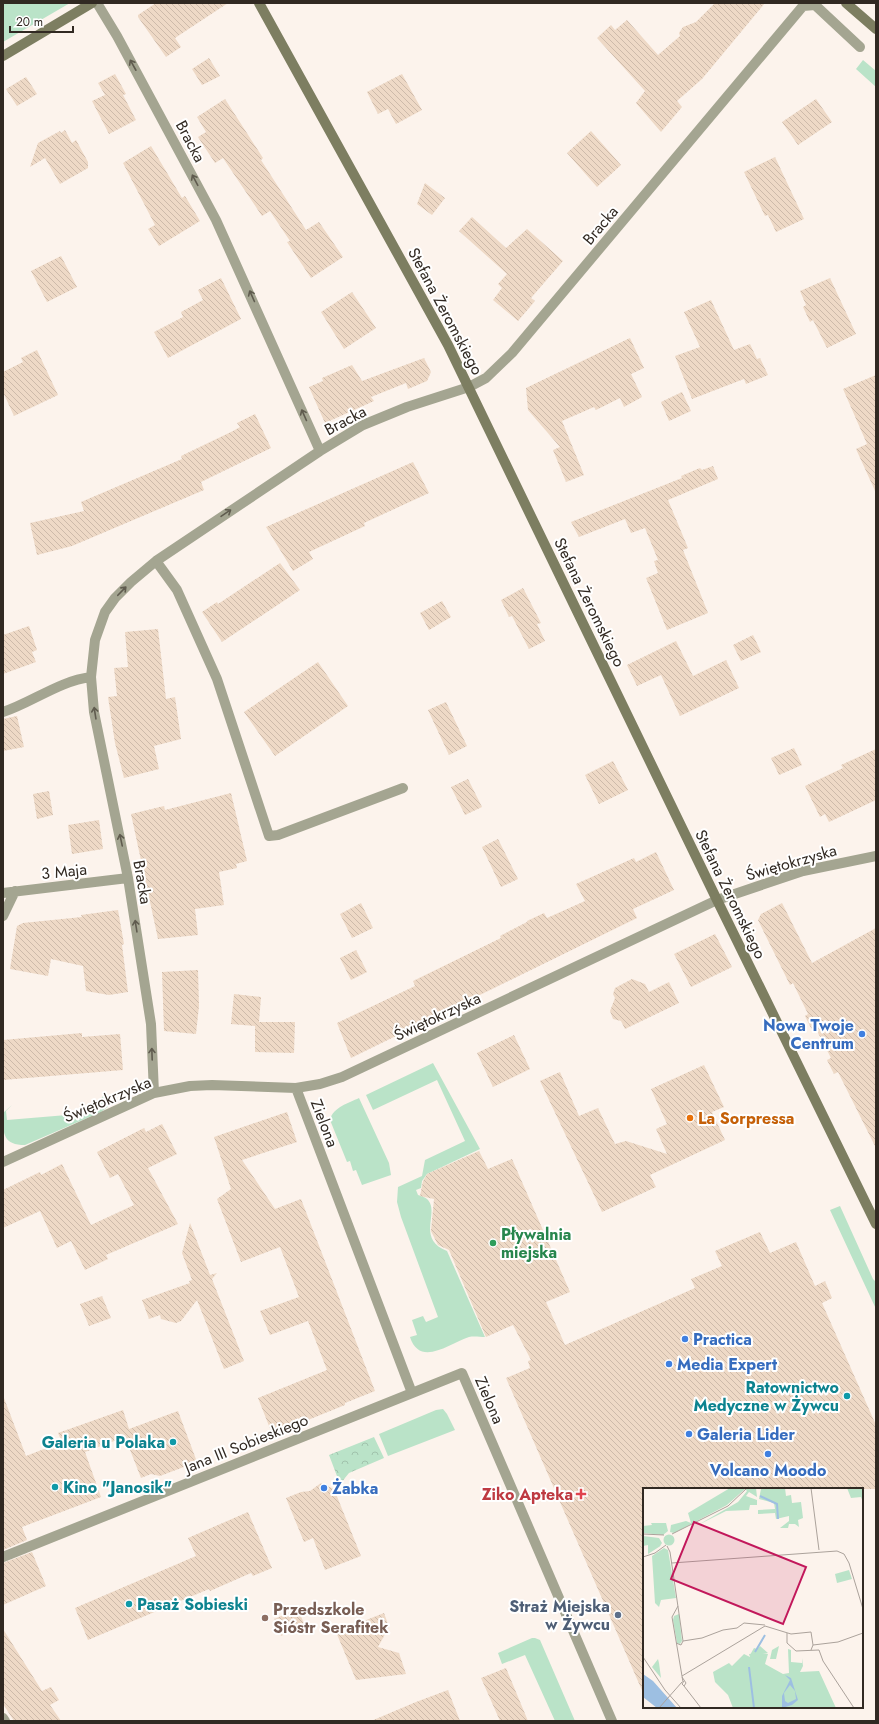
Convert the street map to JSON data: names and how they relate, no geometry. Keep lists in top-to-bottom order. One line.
{"streets":{"street":["Bracka","Stefana Żeromskiego","Świętokrzyska","3 Maja","Zielona","Jana III Sobieskiego"]},"crossings":[["Bracka","Stefana Żeromskiego"],["Bracka","Świętokrzyska"],["Bracka","3 Maja"],["Stefana Żeromskiego","Świętokrzyska"],["Świętokrzyska","Zielona"],["Zielona","Jana III Sobieskiego"]],"one_way":["Bracka"],"places":{"other":["Nowa Twoje Centrum","La Sorpressa","Pływalnia miejska","Practica","Media Expert","Ratownictwo Medyczne w Żywcu","Galeria Lider","Galeria u Polaka","Volcano Moodo","Kino \"Janosik\"","Żabka","Pasaż Sobieski","Straż Miejska w Żywcu","Przedszkole Sióstr Serafitek"],"health":["Ziko Apteka"]},"scale_bar":"20 m"}
